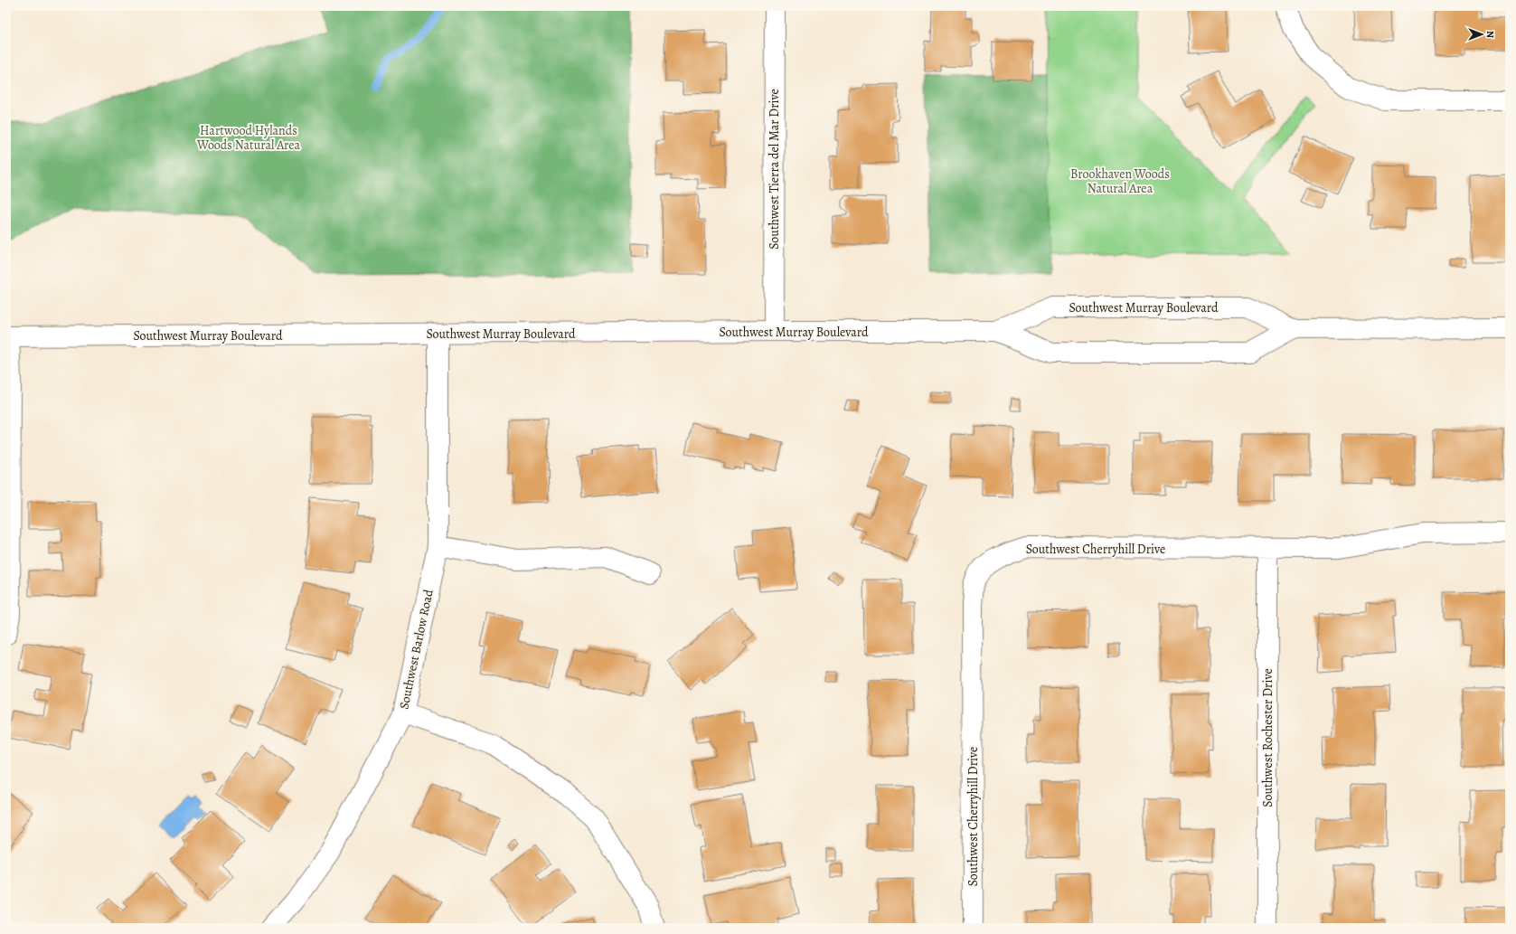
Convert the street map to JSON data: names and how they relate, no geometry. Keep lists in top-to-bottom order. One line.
{"streets":{"street":["Southwest Tierra del Mar Drive","Southwest Murray Boulevard","Southwest Cherryhill Drive","Southwest Barlow Road","Southwest Rochester Drive"]},"crossings":[["Southwest Tierra del Mar Drive","Southwest Murray Boulevard"],["Southwest Murray Boulevard","Southwest Barlow Road"],["Southwest Cherryhill Drive","Southwest Rochester Drive"]],"parks":["Hartwood Hylands Woods Natural Area","Brookhaven Woods Natural Area"],"north":"right"}
